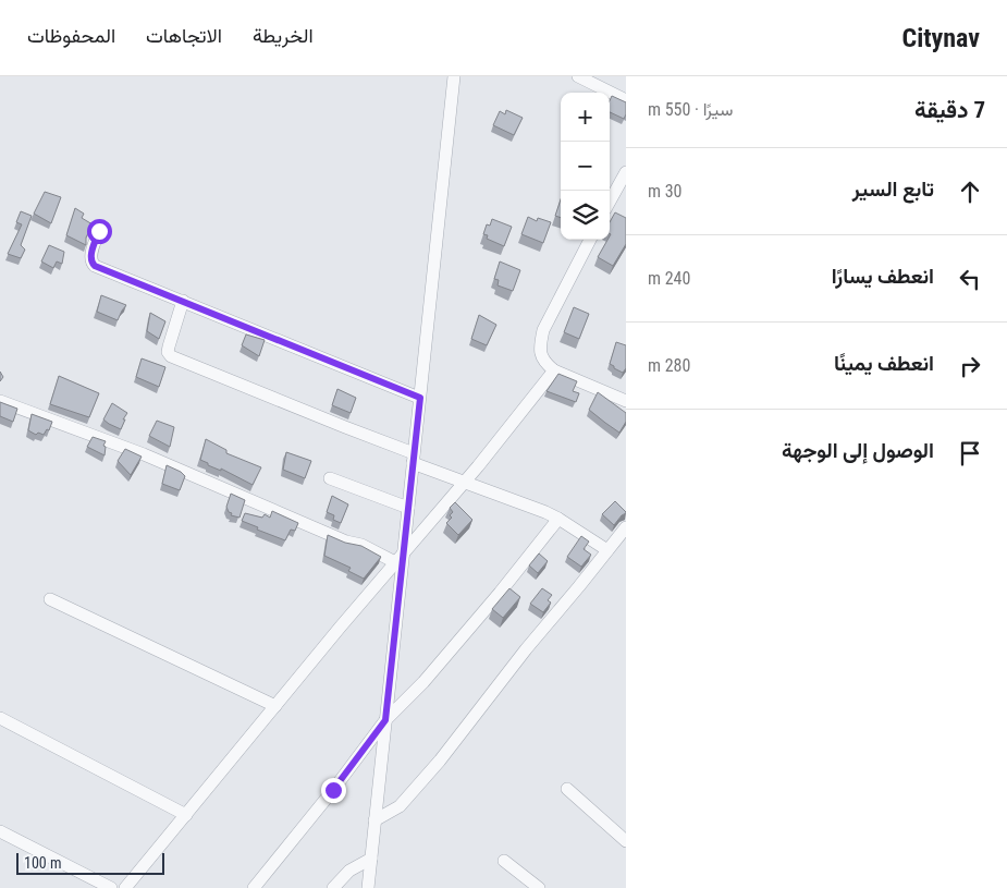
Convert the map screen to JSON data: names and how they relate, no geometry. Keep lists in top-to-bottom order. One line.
{"scale_bar":"100 m","page":{"header":"Citynav","nav":["الخريطة","الاتجاهات","المحفوظات"],"heading":["7 دقيقة","سيرًا · 550 m"],"map_buttons":["+","−"],"list":[["تابع السير","30 m"],["انعطف يسارًا","240 m"],["انعطف يمينًا","280 m"],"الوصول إلى الوجهة"],"scale":"100 m"}}
